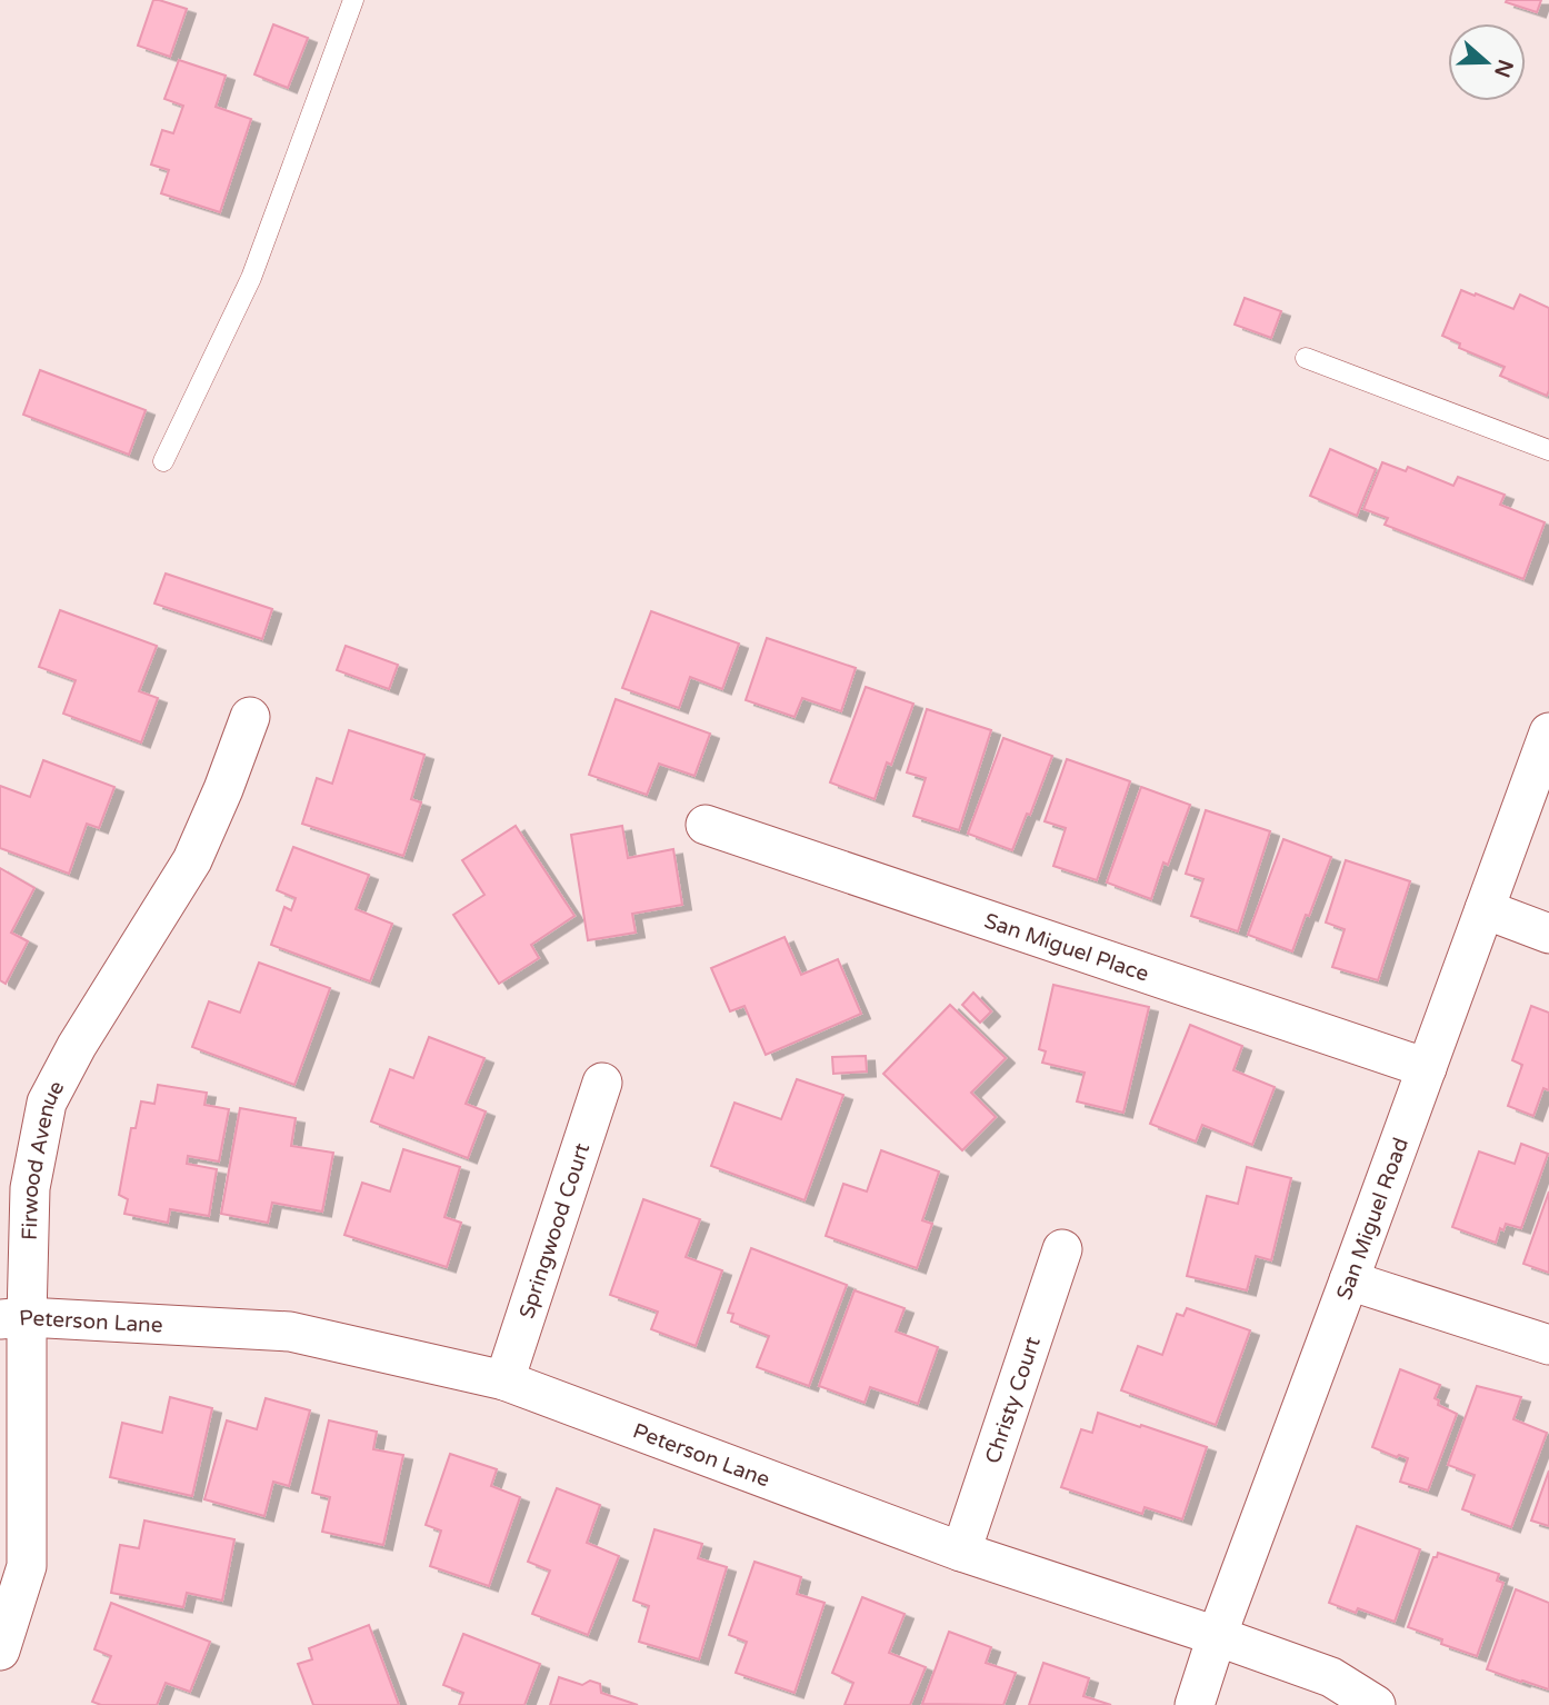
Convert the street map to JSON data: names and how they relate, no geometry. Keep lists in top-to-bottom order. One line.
{"streets":{"street":["San Miguel Place","Firwood Avenue","San Miguel Road","Springwood Court","Peterson Lane","Christy Court"]},"crossings":[["San Miguel Place","San Miguel Road"],["Firwood Avenue","Peterson Lane"],["San Miguel Road","Peterson Lane"],["Springwood Court","Peterson Lane"],["Peterson Lane","Christy Court"]],"north":"right"}
